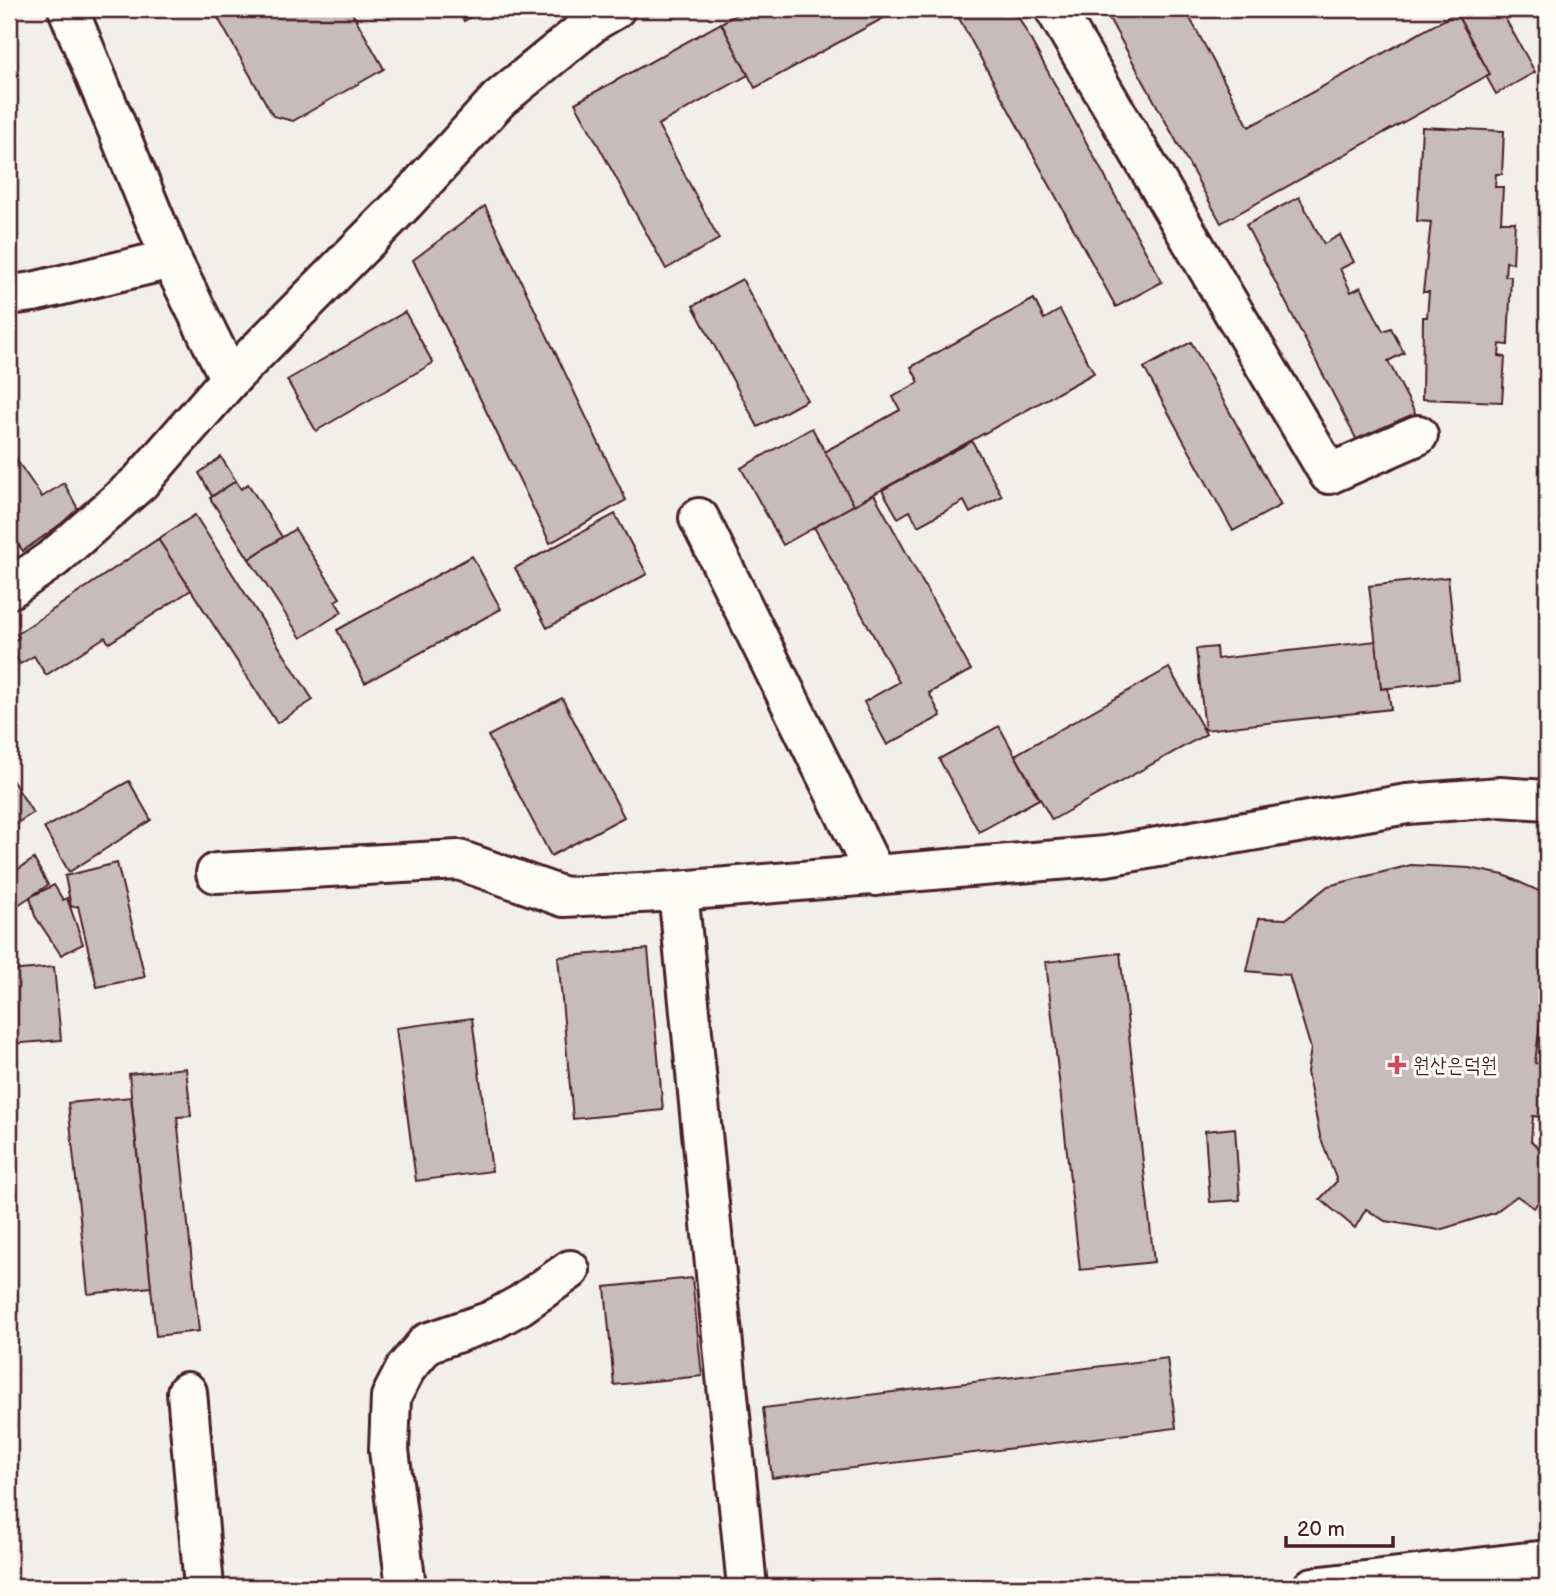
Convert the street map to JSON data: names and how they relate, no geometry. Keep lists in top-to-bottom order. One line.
{"places":{"health":["원산은덕원"]},"scale_bar":"20 m"}
